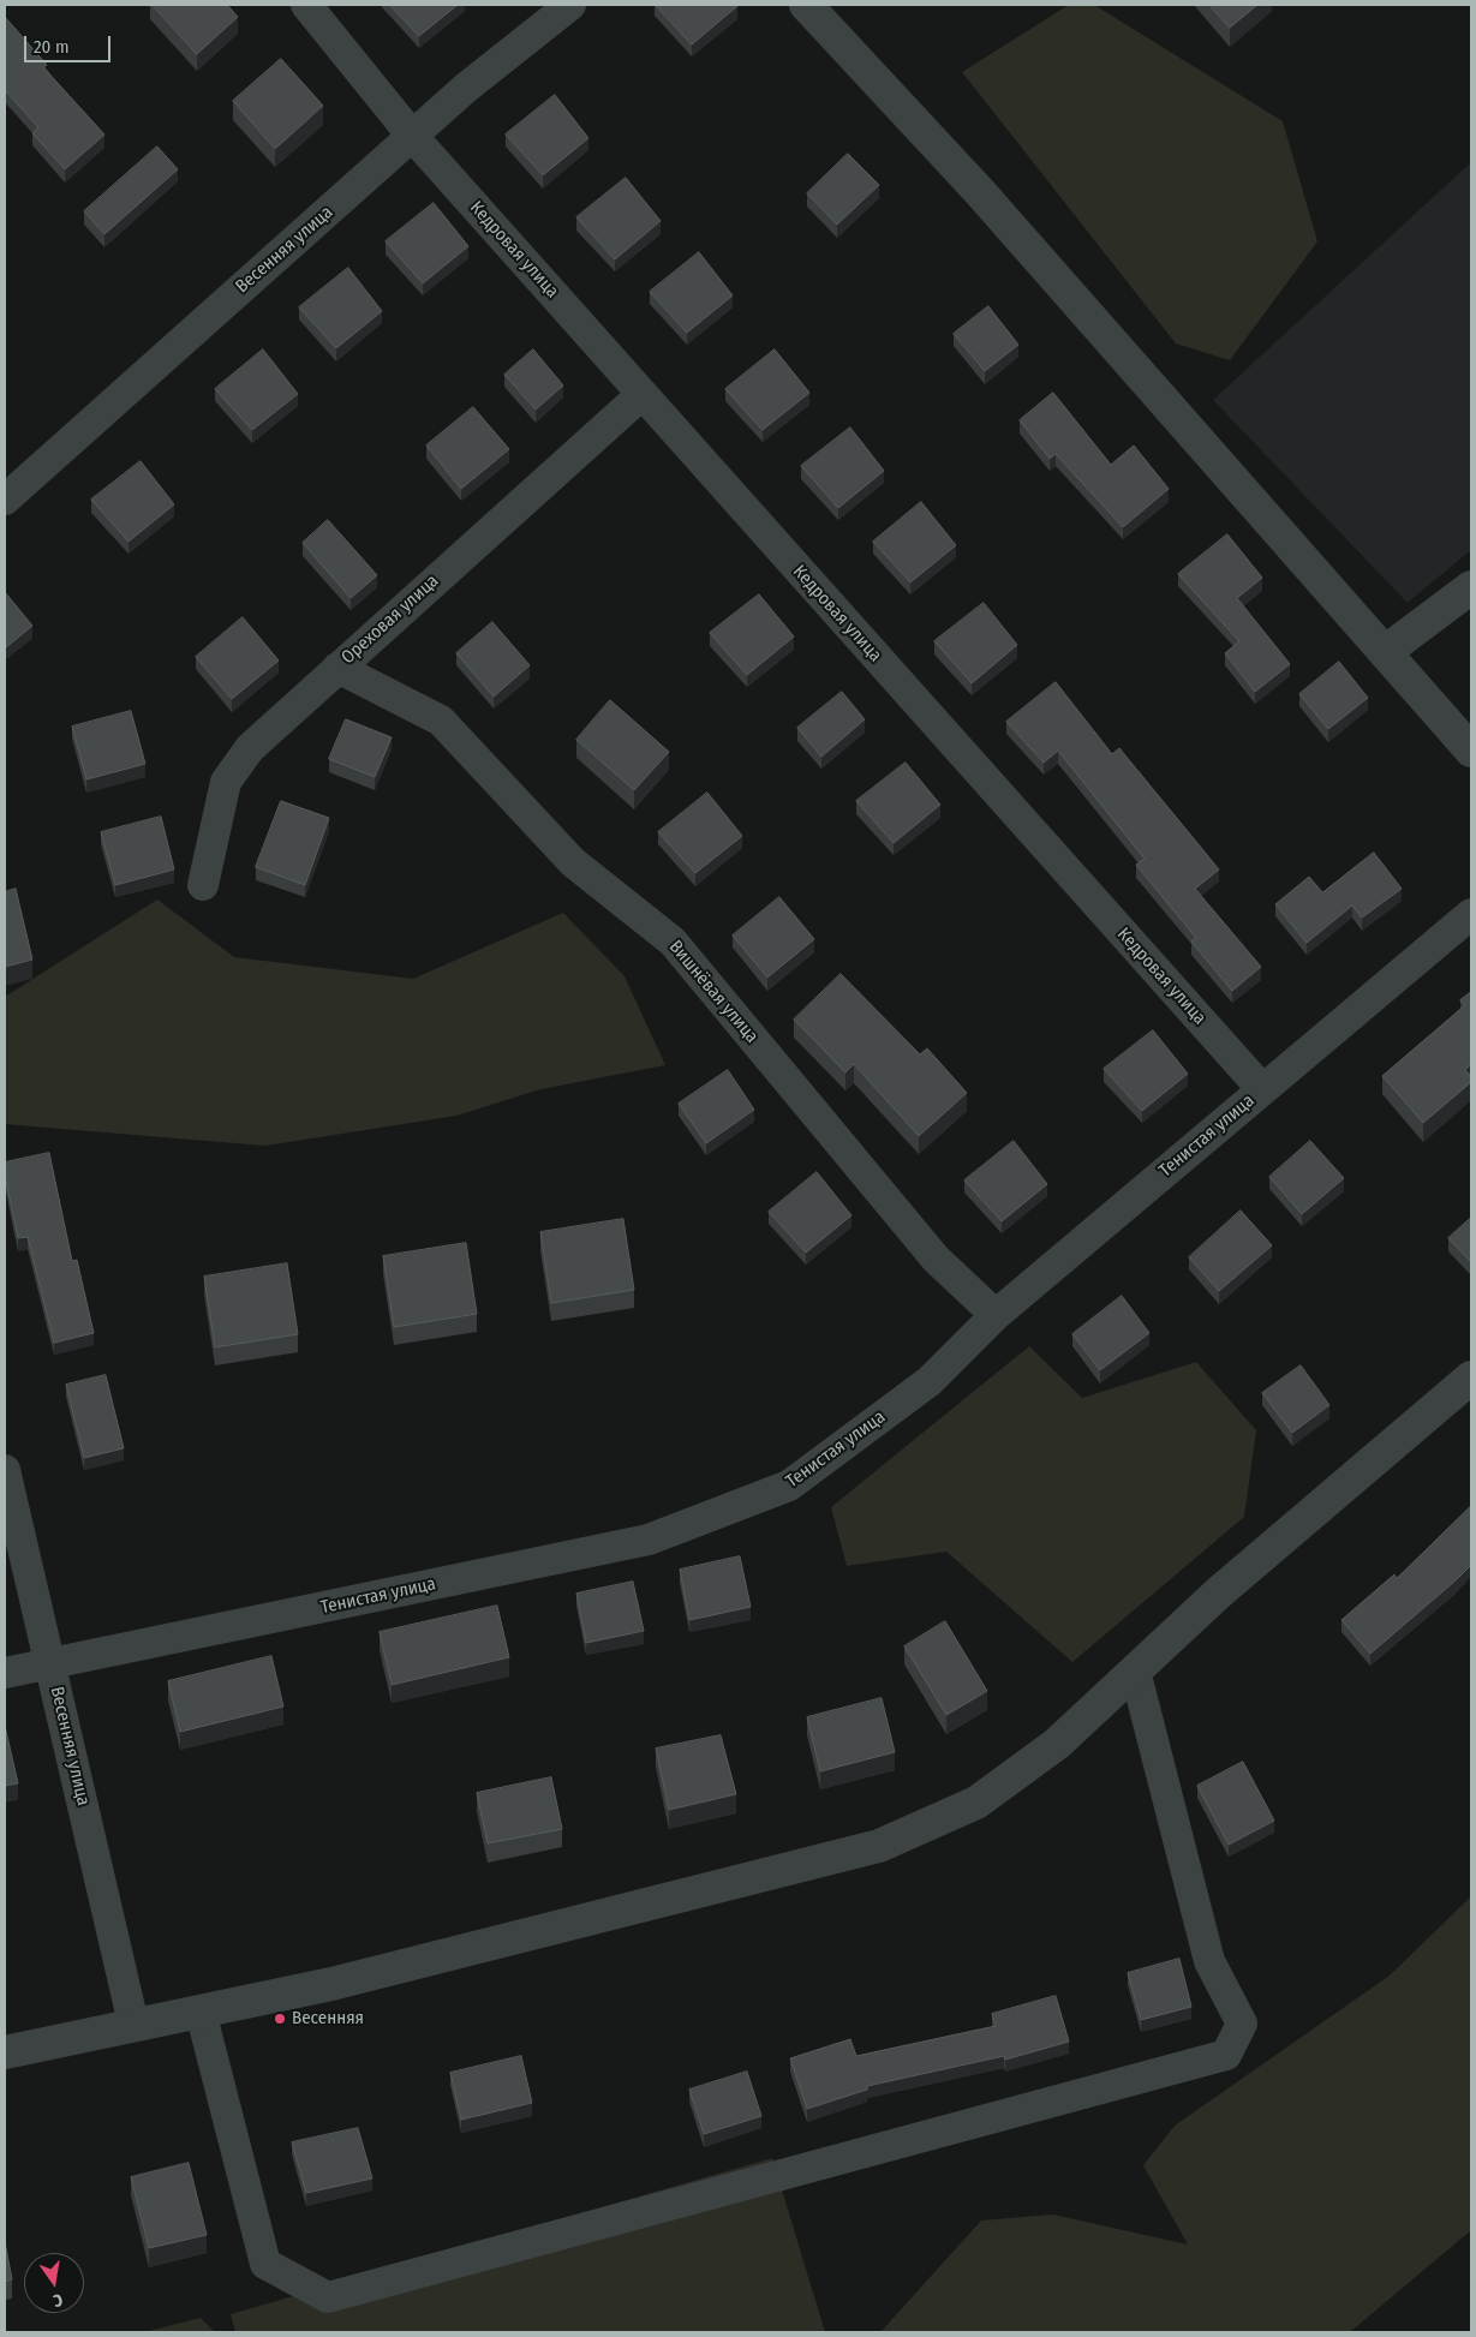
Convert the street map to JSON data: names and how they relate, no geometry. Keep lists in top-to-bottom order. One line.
{"streets":{"street":["Весенняя улица","Кедровая улица","Ореховая улица","Вишнёвая улица","Тенистая улица"]},"crossings":[["Весенняя улица","Кедровая улица"],["Весенняя улица","Тенистая улица"],["Кедровая улица","Ореховая улица"],["Кедровая улица","Тенистая улица"],["Ореховая улица","Вишнёвая улица"],["Вишнёвая улица","Тенистая улица"]],"places":["Весенняя"],"scale_bar":"20 m","north":"bottom"}
